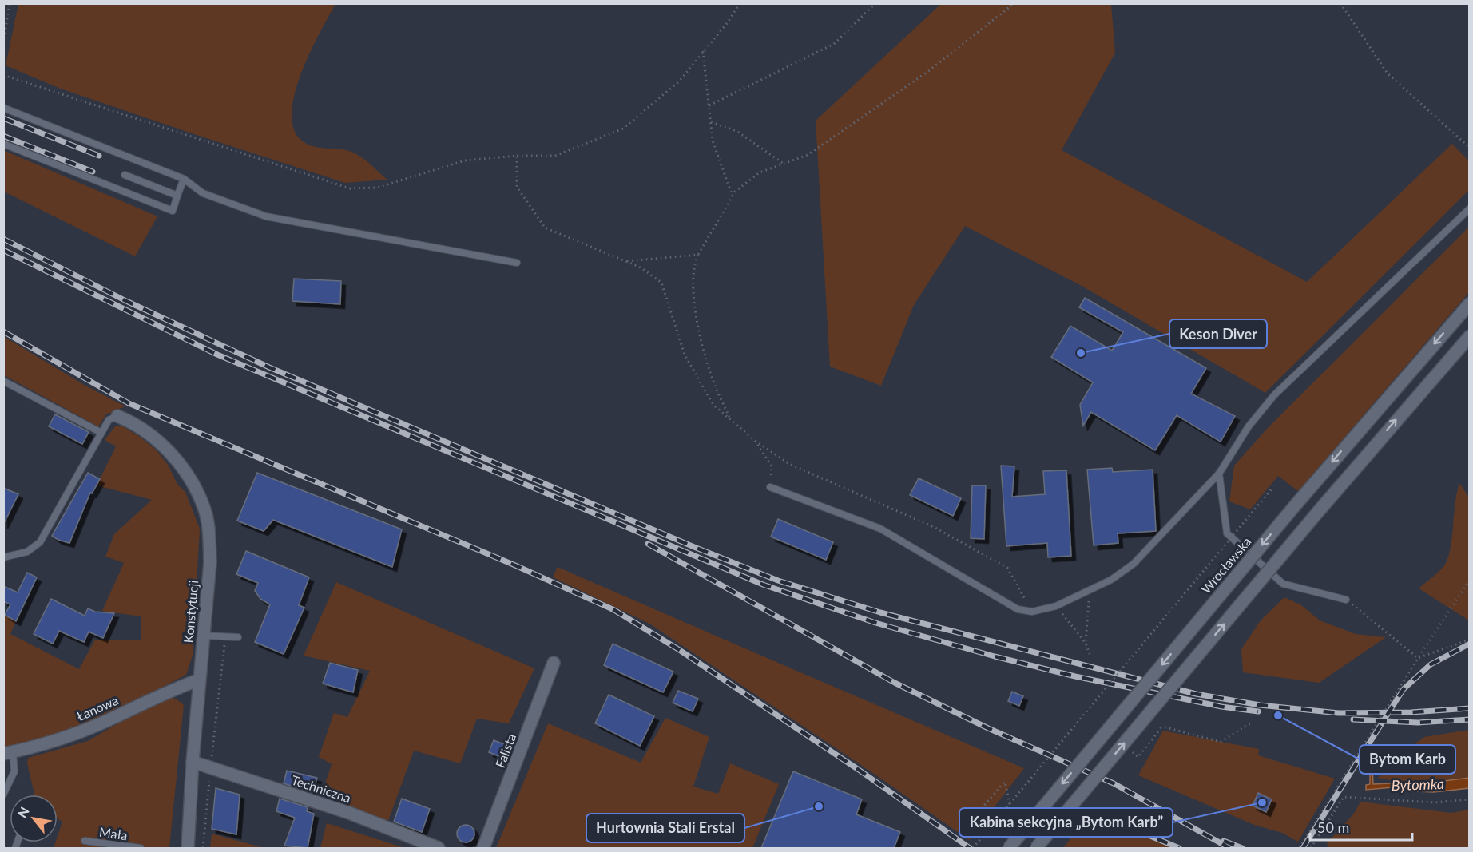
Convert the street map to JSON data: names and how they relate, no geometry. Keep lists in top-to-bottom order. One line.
{"streets":{"main road":["Wrocławska","Konstytucji","Łanowa","Falista","Techniczna"],"lane":["Mała"]},"crossings":[["Konstytucji","Łanowa"],["Konstytucji","Techniczna"]],"water":["Bytomka"],"places":["Keson Diver","Bytom Karb","Kabina sekcyjna „Bytom Karb”","Hurtownia Stali Erstal"],"scale_bar":"50 m","north":"top left"}
